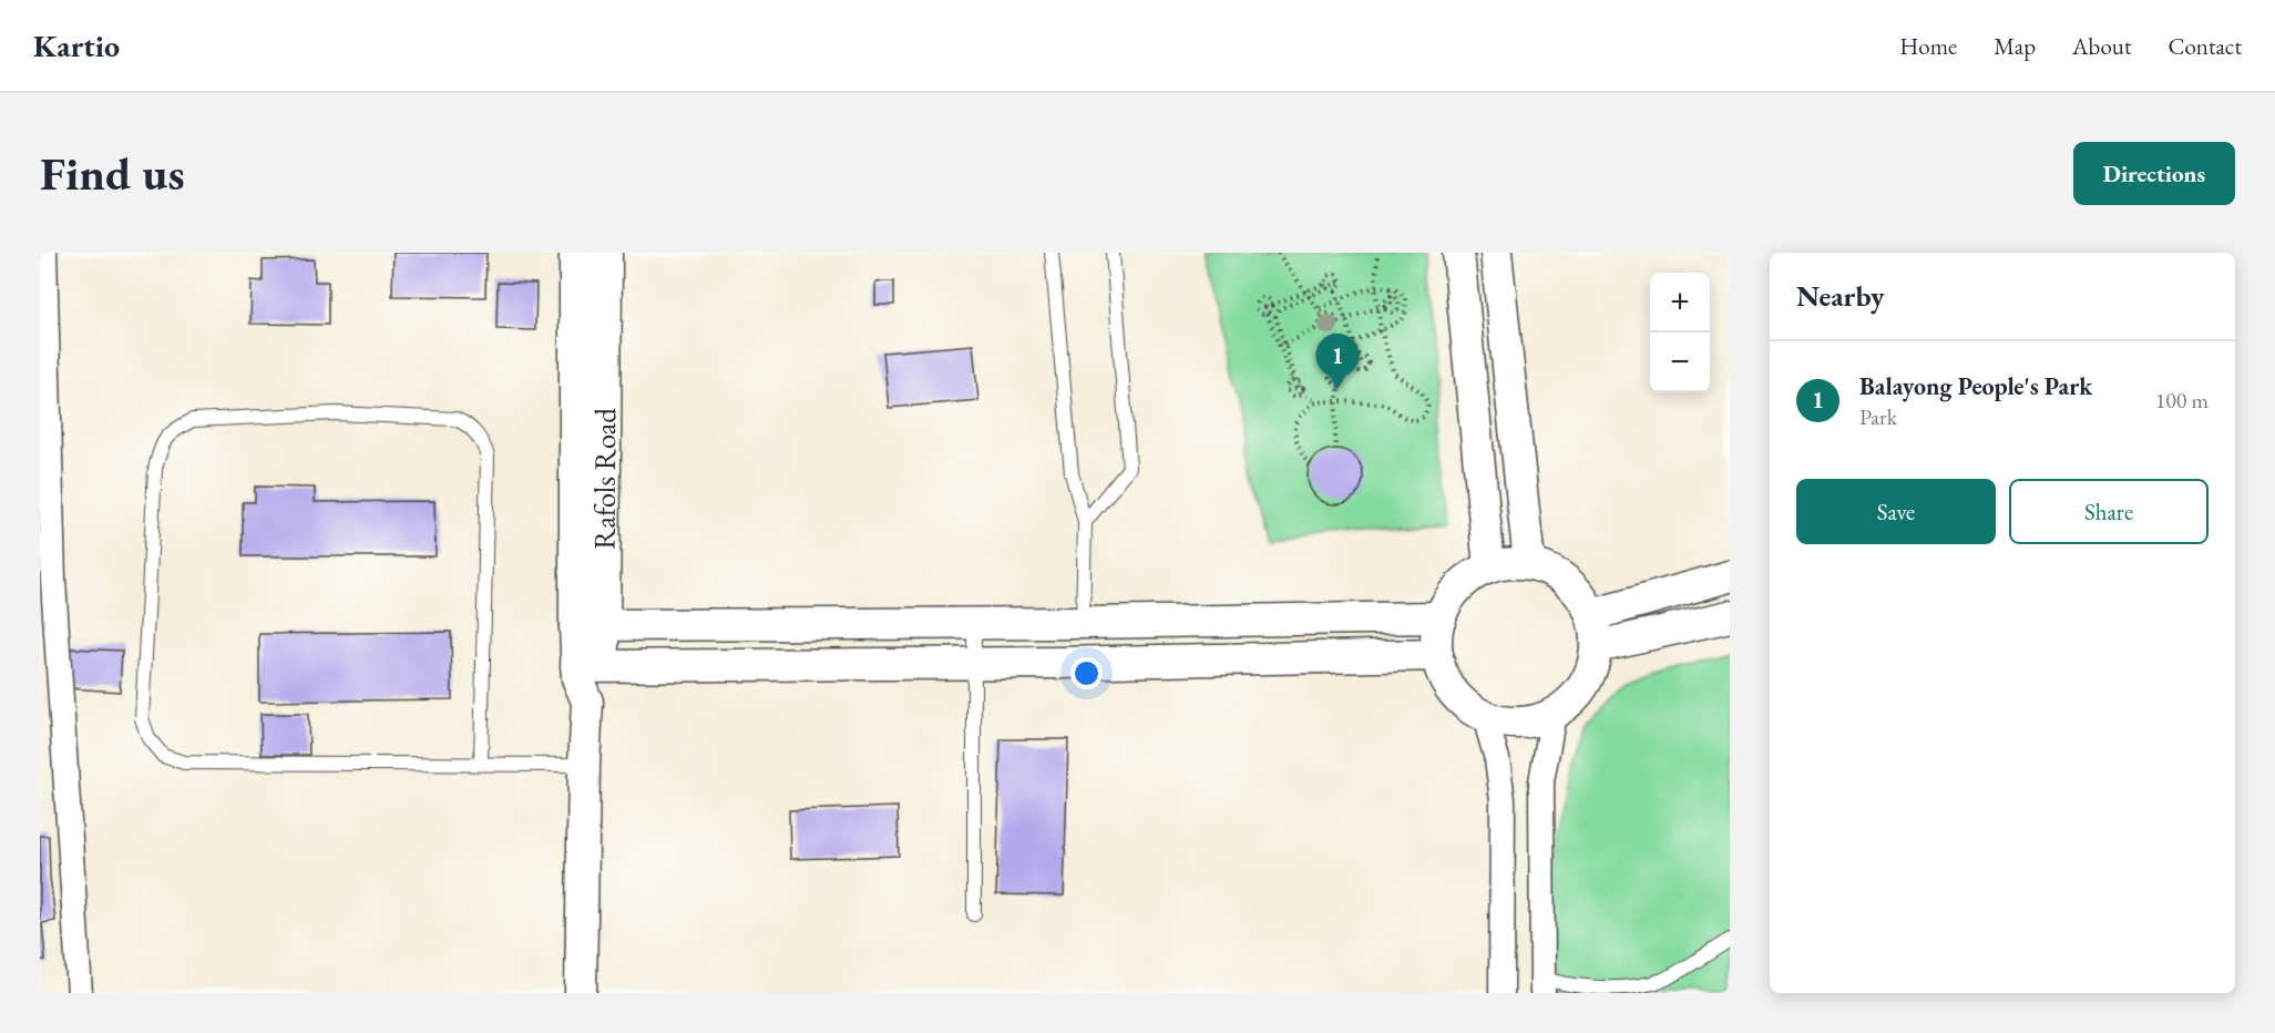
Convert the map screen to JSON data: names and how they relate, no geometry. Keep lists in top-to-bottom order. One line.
{"streets":{"street":["Rafols Road"]},"page":{"header":"Kartio","nav":["Home","Map","About","Contact"],"buttons":["Directions",["Save","Share"]],"title":"Find us","heading":"Nearby","map_buttons":["+","−"],"pins":"1","list":[{"mark":"1","name":"Balayong People's Park","note":"Park","value":"100 m"}]}}
